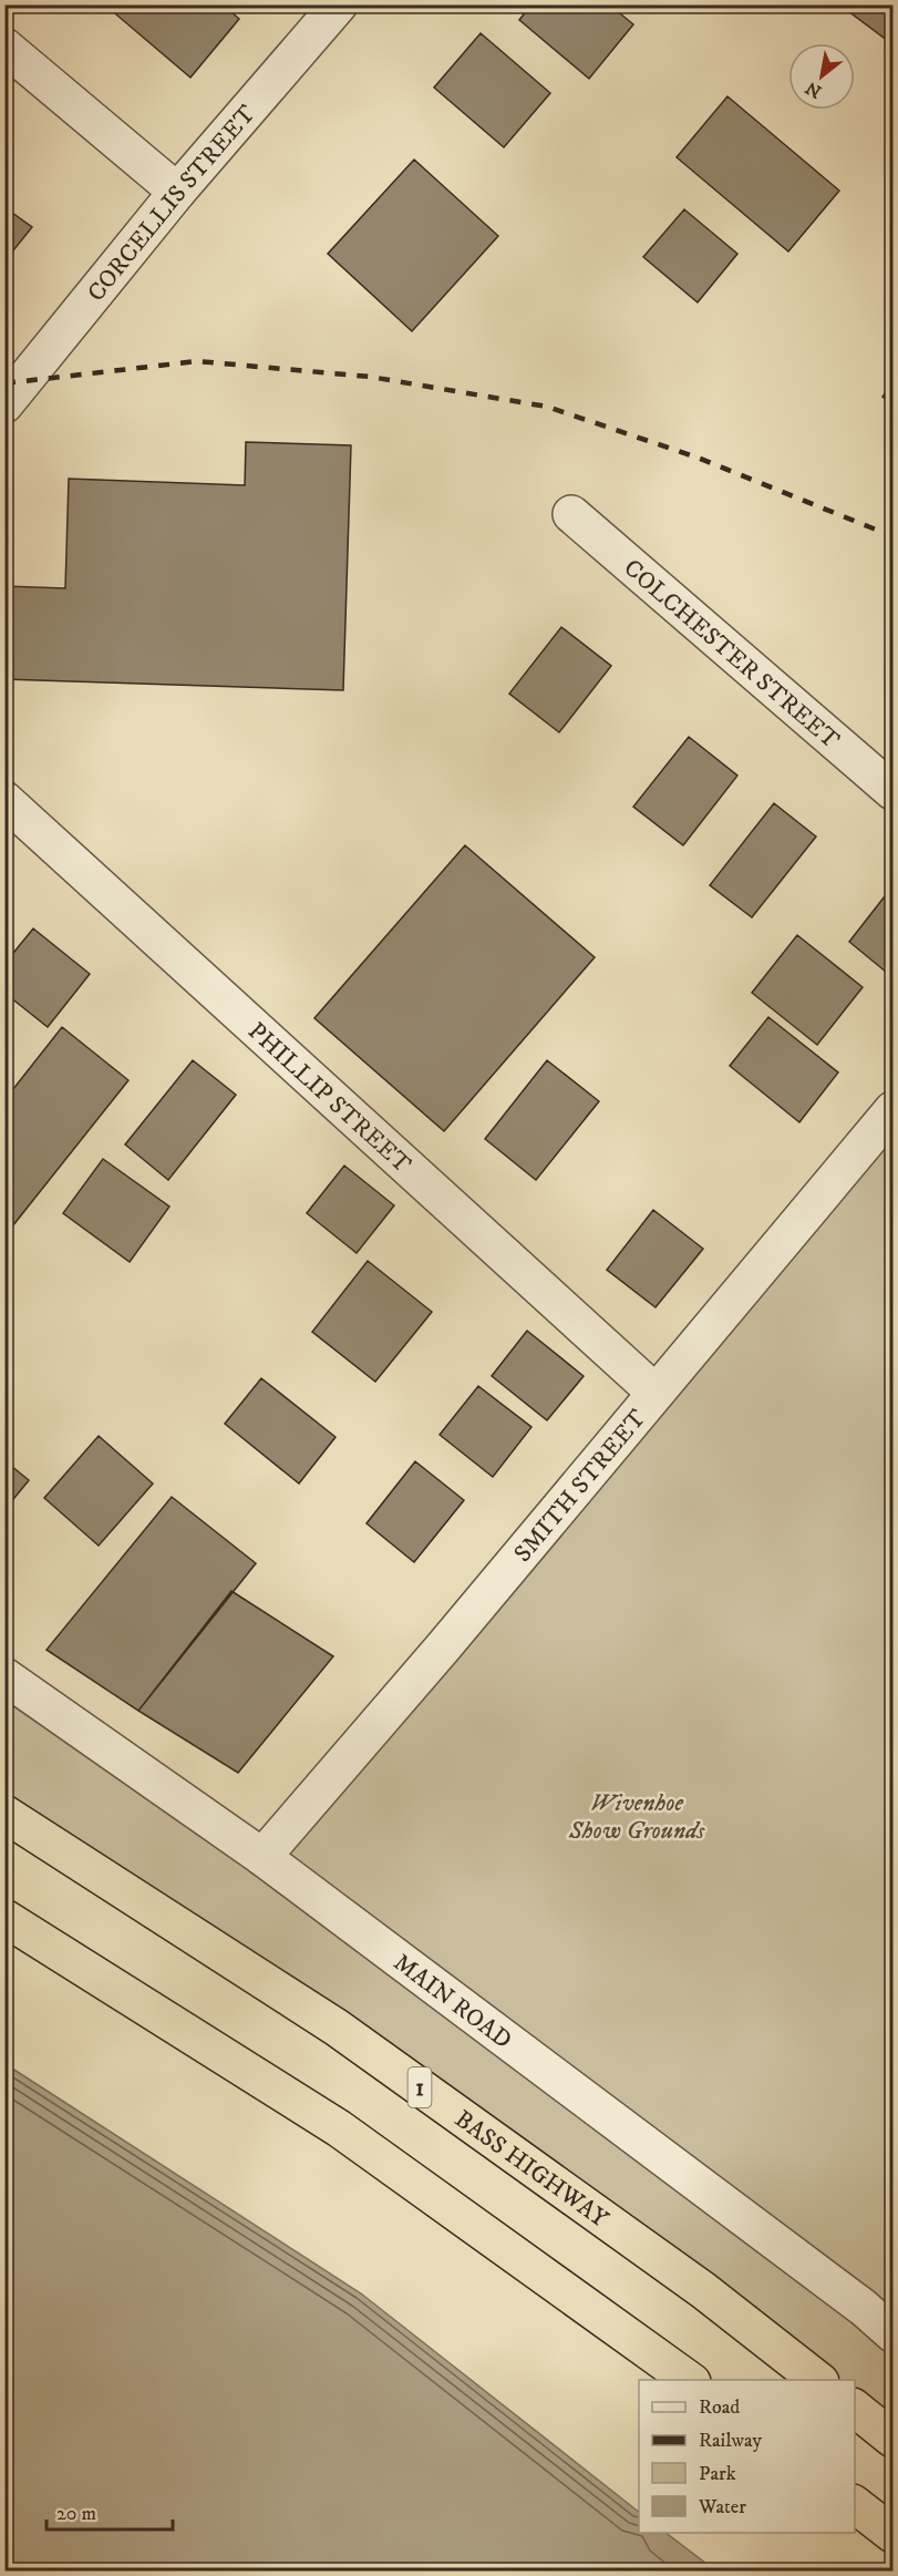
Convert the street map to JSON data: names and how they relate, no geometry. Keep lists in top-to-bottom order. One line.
{"streets":{"highway":["1","BASS HIGHWAY"],"street":["CORCELLIS STREET","COLCHESTER STREET","PHILLIP STREET","SMITH STREET","MAIN ROAD"]},"crossings":[["PHILLIP STREET","SMITH STREET"],["SMITH STREET","MAIN ROAD"]],"parks":["Wivenhoe Show Grounds"],"legend":["Road","Railway","Park","Water"],"scale_bar":"20 m","north":"bottom left"}
